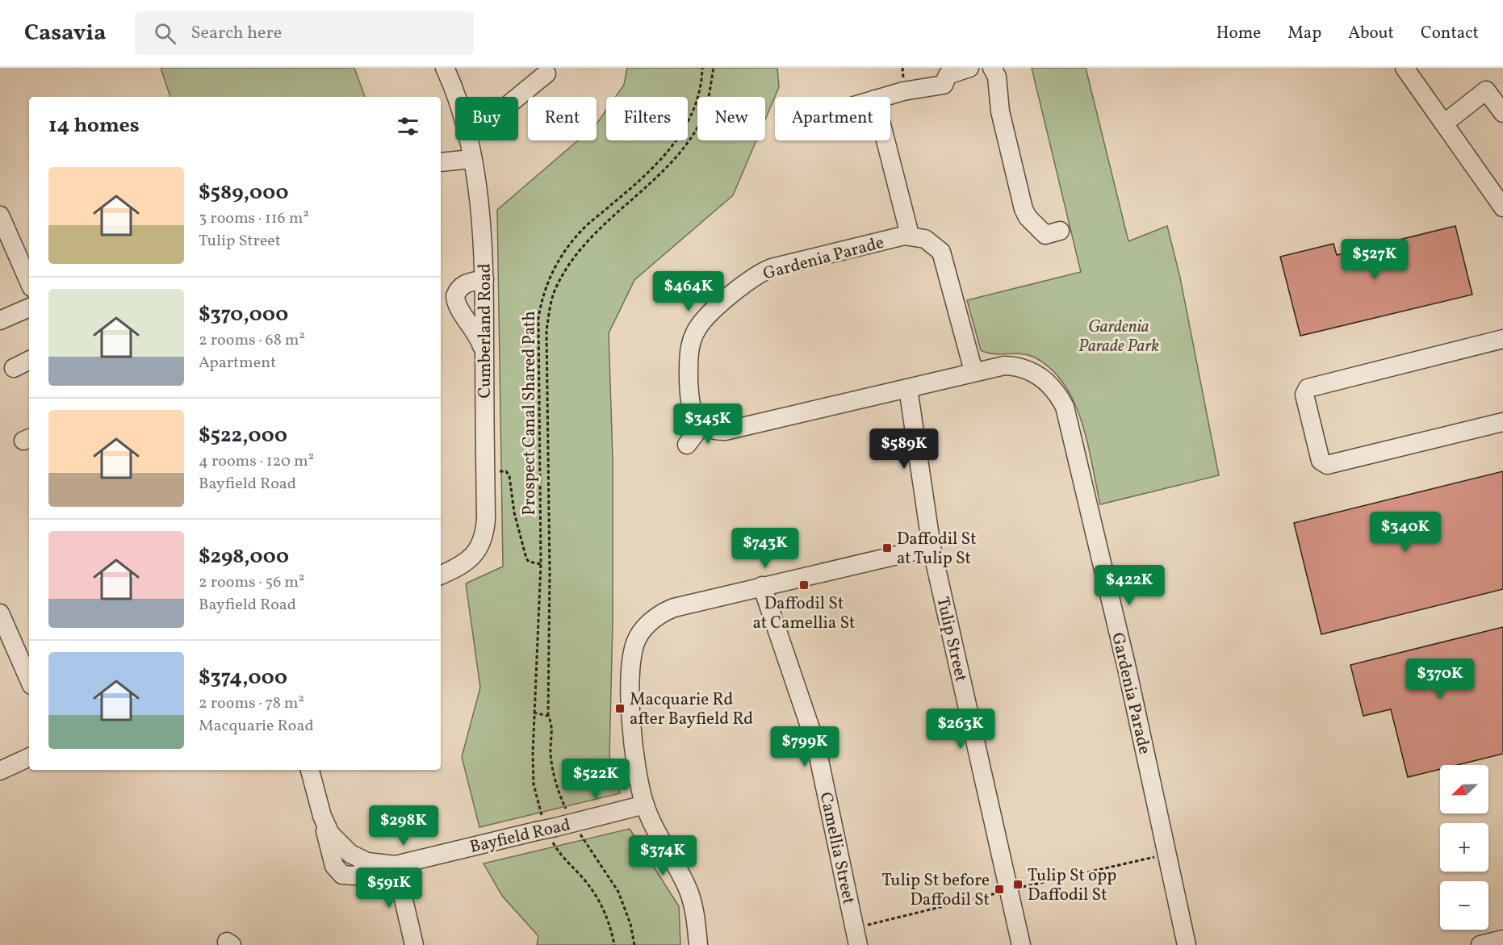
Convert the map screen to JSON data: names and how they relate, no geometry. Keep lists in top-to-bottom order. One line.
{"streets":{"street":["Gardenia Parade","Cumberland Road","Tulip Street","Bayfield Road","Camellia Street"],"path":["Prospect Canal Shared Path"]},"crossings":[["Gardenia Parade","Tulip Street"],["Prospect Canal Shared Path","Bayfield Road"]],"parks":["Gardenia Parade Park"],"places":{"transit":["Daffodil St at Tulip St","Daffodil St at Camellia St","Macquarie Rd after Bayfield Rd","Tulip St opp Daffodil St","Tulip St before Daffodil St"]},"north":"bottom left","page":{"header":"Casavia","search":"Search here","nav":["Home","Map","About","Contact"],"chip":["Buy","Rent","Filters","New","Apartment"],"heading":"14 homes","list":[{"name":"$589,000","note":"3 rooms · 116 m² · Tulip Street"},{"name":"$370,000","note":"2 rooms · 68 m² · Apartment"},{"name":"$522,000","note":"4 rooms · 120 m² · Bayfield Road"},{"name":"$298,000","note":"2 rooms · 56 m² · Bayfield Road"},{"name":"$374,000","note":"2 rooms · 78 m² · Macquarie Road"}],"price":["$527K","$464K","$345K","$589K","$340K","$743K","$422K","$370K","$263K","$799K","$522K","$298K","$374K","$591K"],"map_buttons":["+","−"]}}
